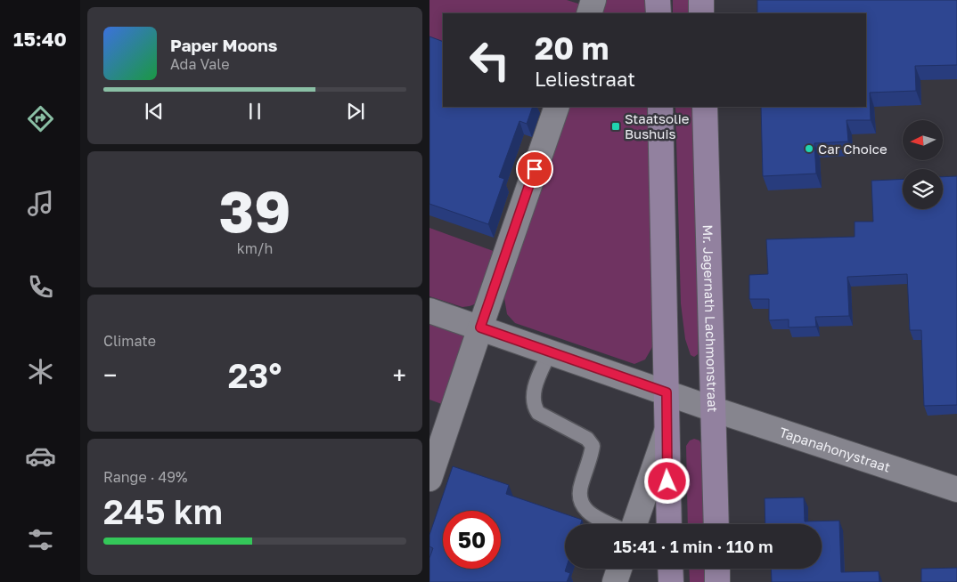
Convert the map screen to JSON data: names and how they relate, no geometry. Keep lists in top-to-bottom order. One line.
{"streets":{"main road":["Mr. Jagernath Lachmonstraat"],"street":["Tapanahonystraat"]},"crossings":[["Mr. Jagernath Lachmonstraat","Tapanahonystraat"]],"places":{"transit":["Staatsolie Bushuis"],"other":["Car Choice"]},"north":"left","page":{"tabs":"15:40","turn":["20 m","Leliestraat"],"song":["Paper Moons","Ada Vale"],"tile":[["39","km/h"],"Climate",["Range · 49%","245 km"]],"heat":["−","23°","+"],"limit":"50","trip":"15:41 · 1 min · 110 m"}}
